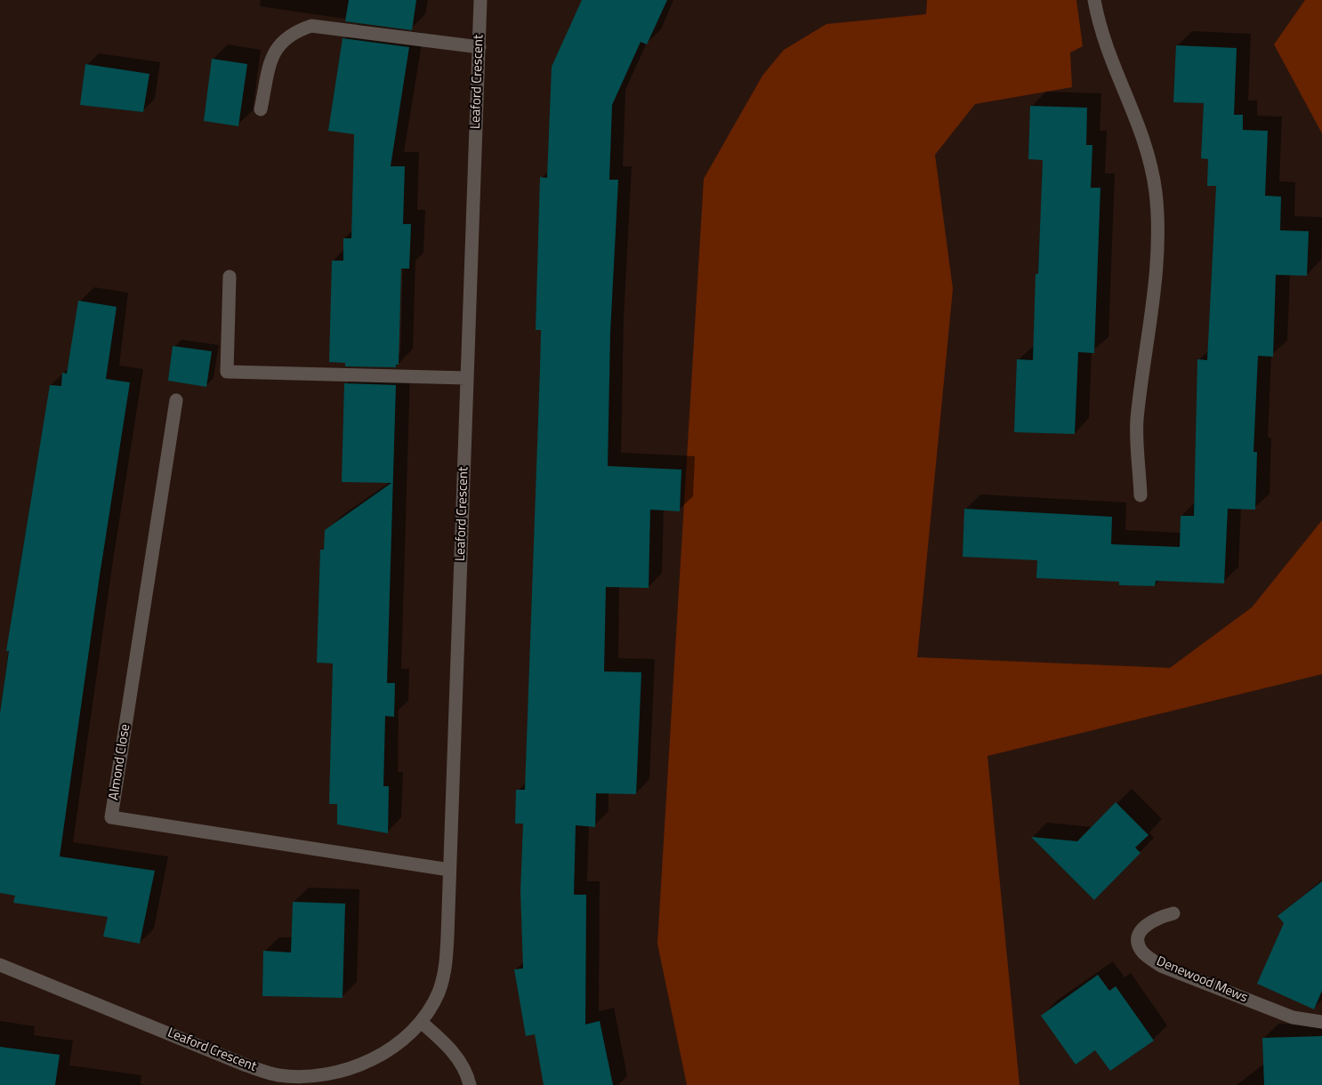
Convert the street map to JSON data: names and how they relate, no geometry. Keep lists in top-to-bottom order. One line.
{"streets":{"street":["Leaford Crescent","Almond Close","Denewood Mews"]},"crossings":[["Leaford Crescent","Almond Close"]]}
